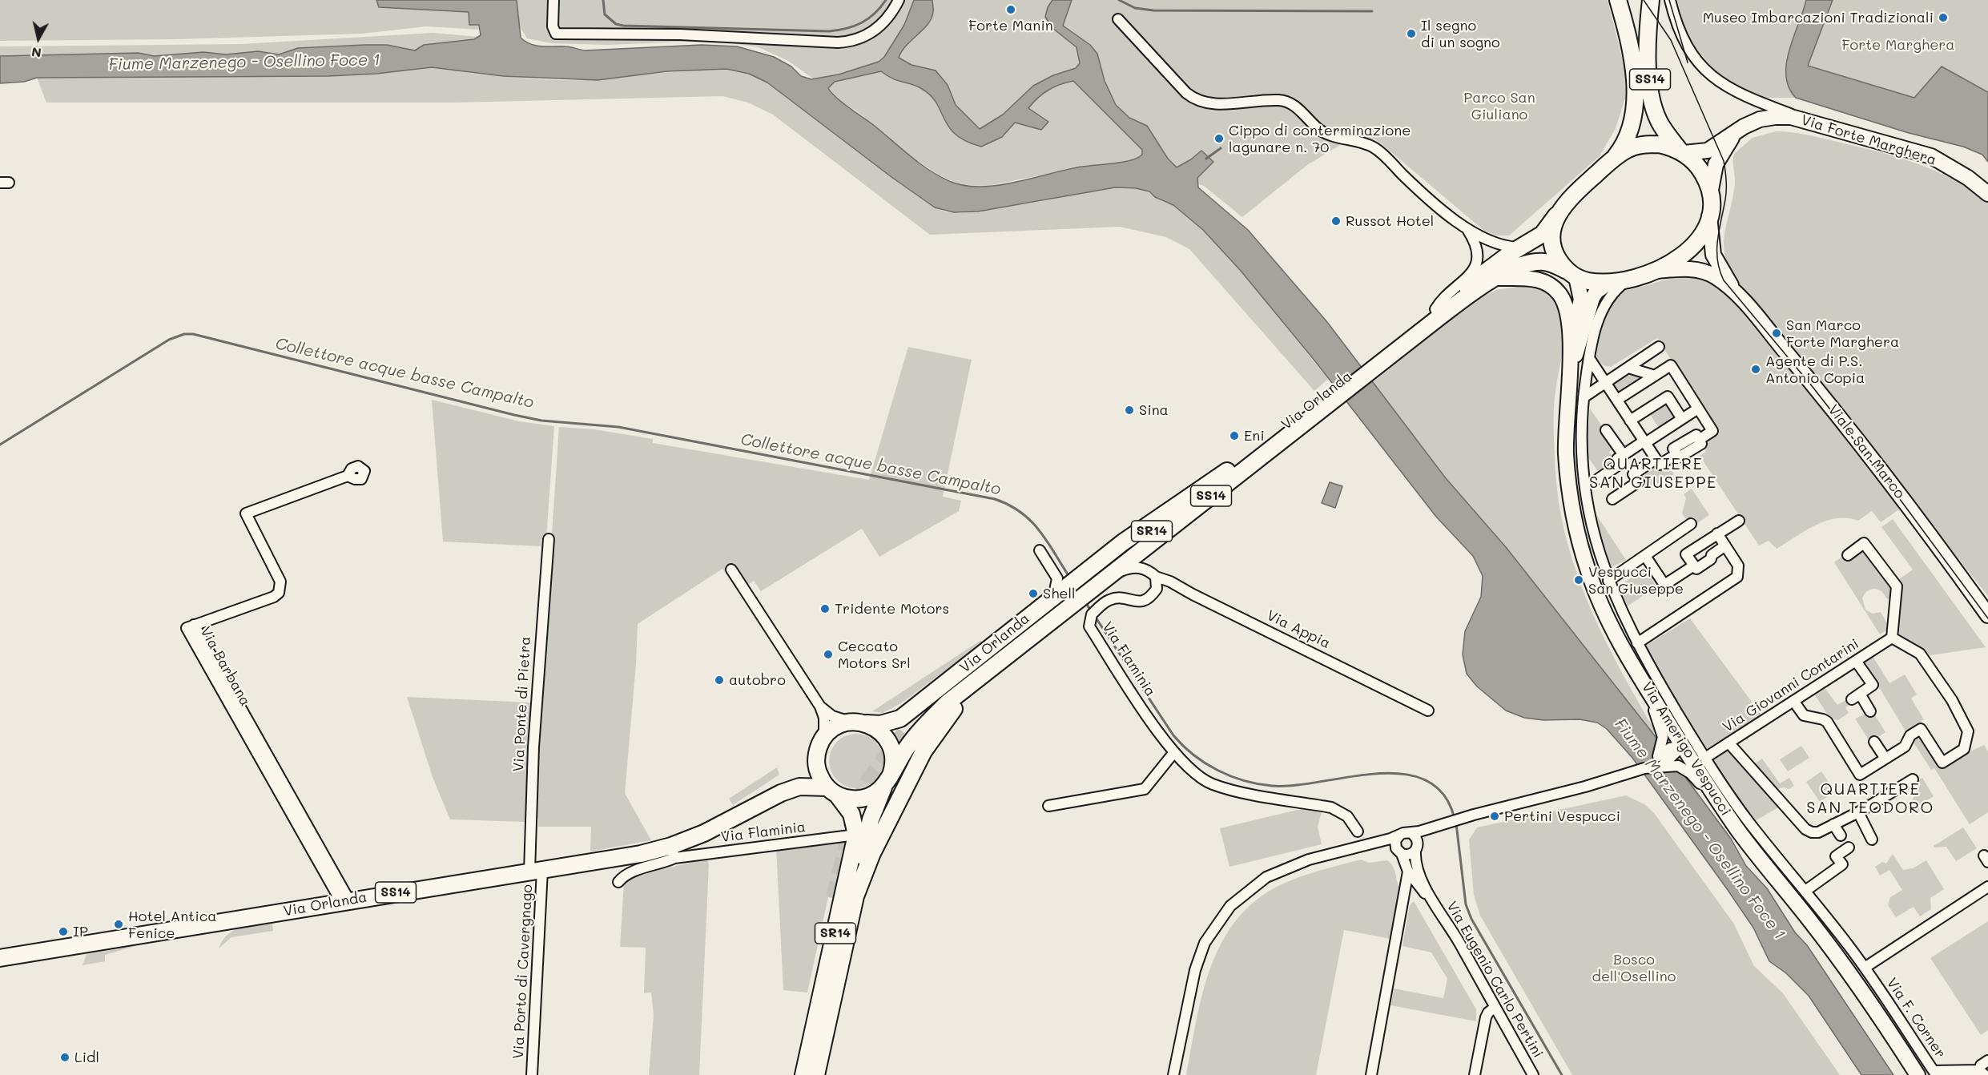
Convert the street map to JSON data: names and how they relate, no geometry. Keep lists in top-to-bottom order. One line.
{"streets":{"main road":["SS14","Via Forte Marghera","Via Orlanda","Viale San Marco","SR14","Via Amerigo Vespucci"],"street":["Via Appia","Via Flaminia","Via Barbana","Via Giovanni Contarini","Via Ponte di Pietra","Via Porto di Cavergnago","Via Eugenio Carlo Pertini","Via F. Corner"]},"crossings":[["SS14","Via Forte Marghera"],["SS14","Via Orlanda"],["SS14","Viale San Marco"],["SS14","SR14"],["SS14","Via Amerigo Vespucci"],["Via Forte Marghera","Via Orlanda"],["Via Forte Marghera","Viale San Marco"],["Via Forte Marghera","Via Amerigo Vespucci"],["Via Orlanda","Viale San Marco"],["Via Orlanda","SR14"],["Via Orlanda","Via Flaminia"],["Via Orlanda","Via Barbana"],["Via Orlanda","Via Ponte di Pietra"],["Via Orlanda","Via Amerigo Vespucci"],["Via Orlanda","Via Porto di Cavergnago"],["Viale San Marco","Via Amerigo Vespucci"],["SR14","Via Flaminia"],["Via Appia","Via Flaminia"],["Via Ponte di Pietra","Via Porto di Cavergnago"]],"districts":["QUARTIERE SAN GIUSEPPE","QUARTIERE SAN TEODORO"],"water":["Fiume Marzenego - Osellino Foce 1","Collettore acque basse Campalto"],"parks":["Forte Marghera","Parco San Giuliano","Bosco dell'Osellino"],"places":["Forte Manin","Museo Imbarcazioni Tradizionali","Il segno di un sogno","Cippo di conterminazione lagunare n. 70","Russot Hotel","San Marco Forte Marghera","Agente di P.S. Antonio Copia","Sina","Eni","Vespucci San Giuseppe","Shell","Tridente Motors","Ceccato Motors Srl","autobro","Pertini Vespucci","Hotel Antica Fenice","IP","Lidl"],"north":"bottom"}
